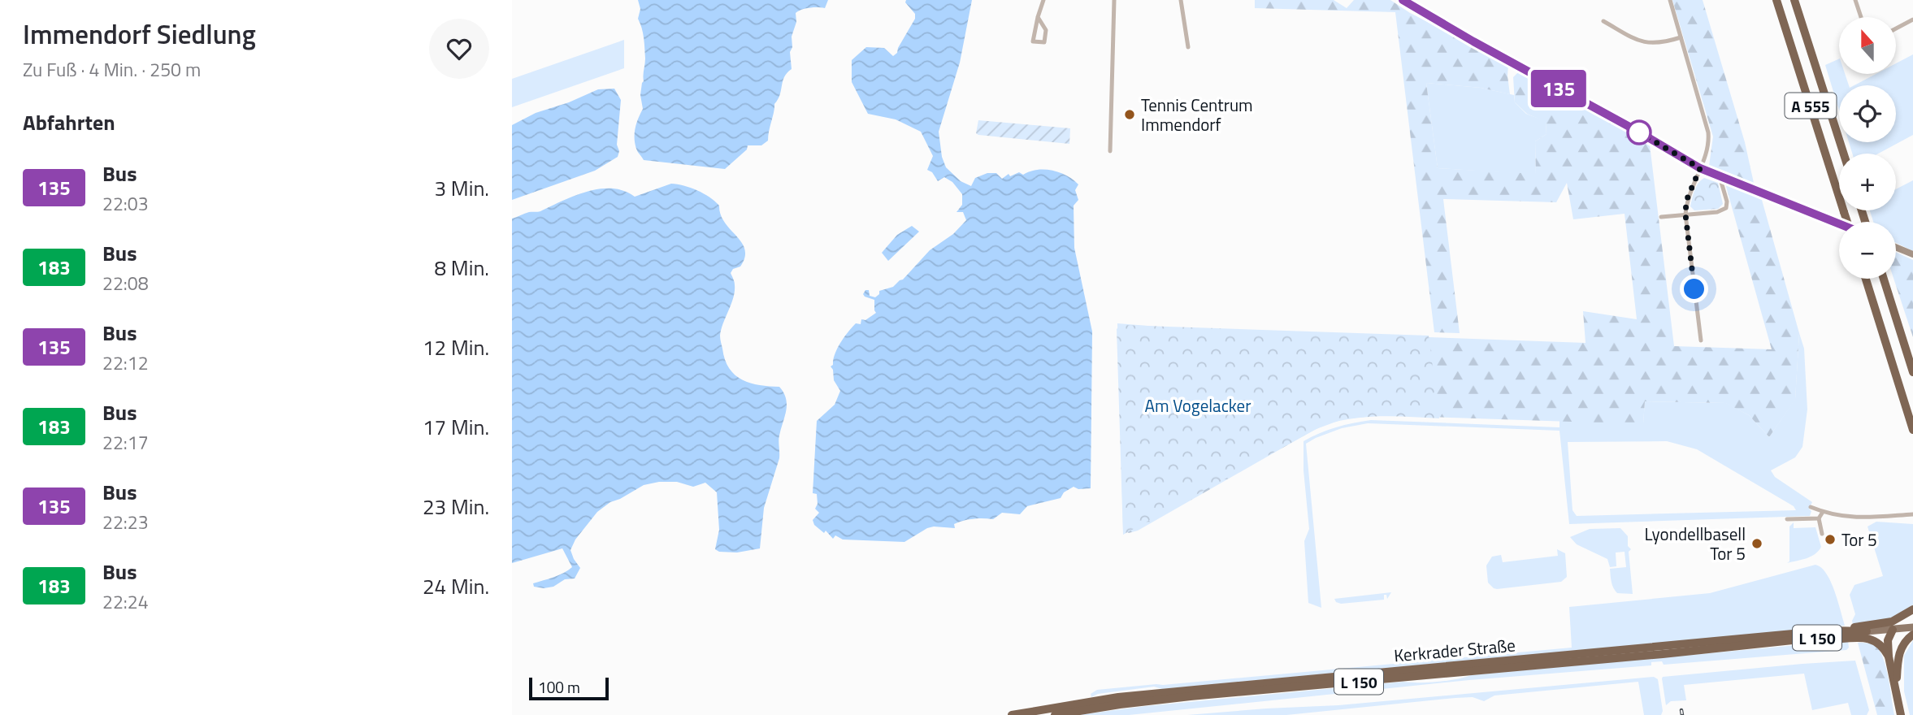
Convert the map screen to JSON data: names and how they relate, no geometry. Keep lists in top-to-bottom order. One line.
{"streets":{"highway":["A 555","L 150","Kerkrader Straße"]},"parks":["Am Vogelacker"],"places":["Tennis Centrum Immendorf","Tor 5","Lyondellbasell Tor 5"],"lines":["bus line 135"],"scale_bar":"100 m","north":"top","page":{"heading":[["Immendorf Siedlung","Zu Fuß · 4 Min. · 250 m"],"Abfahrten"],"on_map":"135","map_buttons":["+","−"],"list":[{"mark":"135","name":"Bus","note":"22:03","value":"3 Min."},{"mark":"183","name":"Bus","note":"22:08","value":"8 Min."},{"mark":"135","name":"Bus","note":"22:12","value":"12 Min."},{"mark":"183","name":"Bus","note":"22:17","value":"17 Min."},{"mark":"135","name":"Bus","note":"22:23","value":"23 Min."},{"mark":"183","name":"Bus","note":"22:24","value":"24 Min."}],"scale":"100 m"}}
